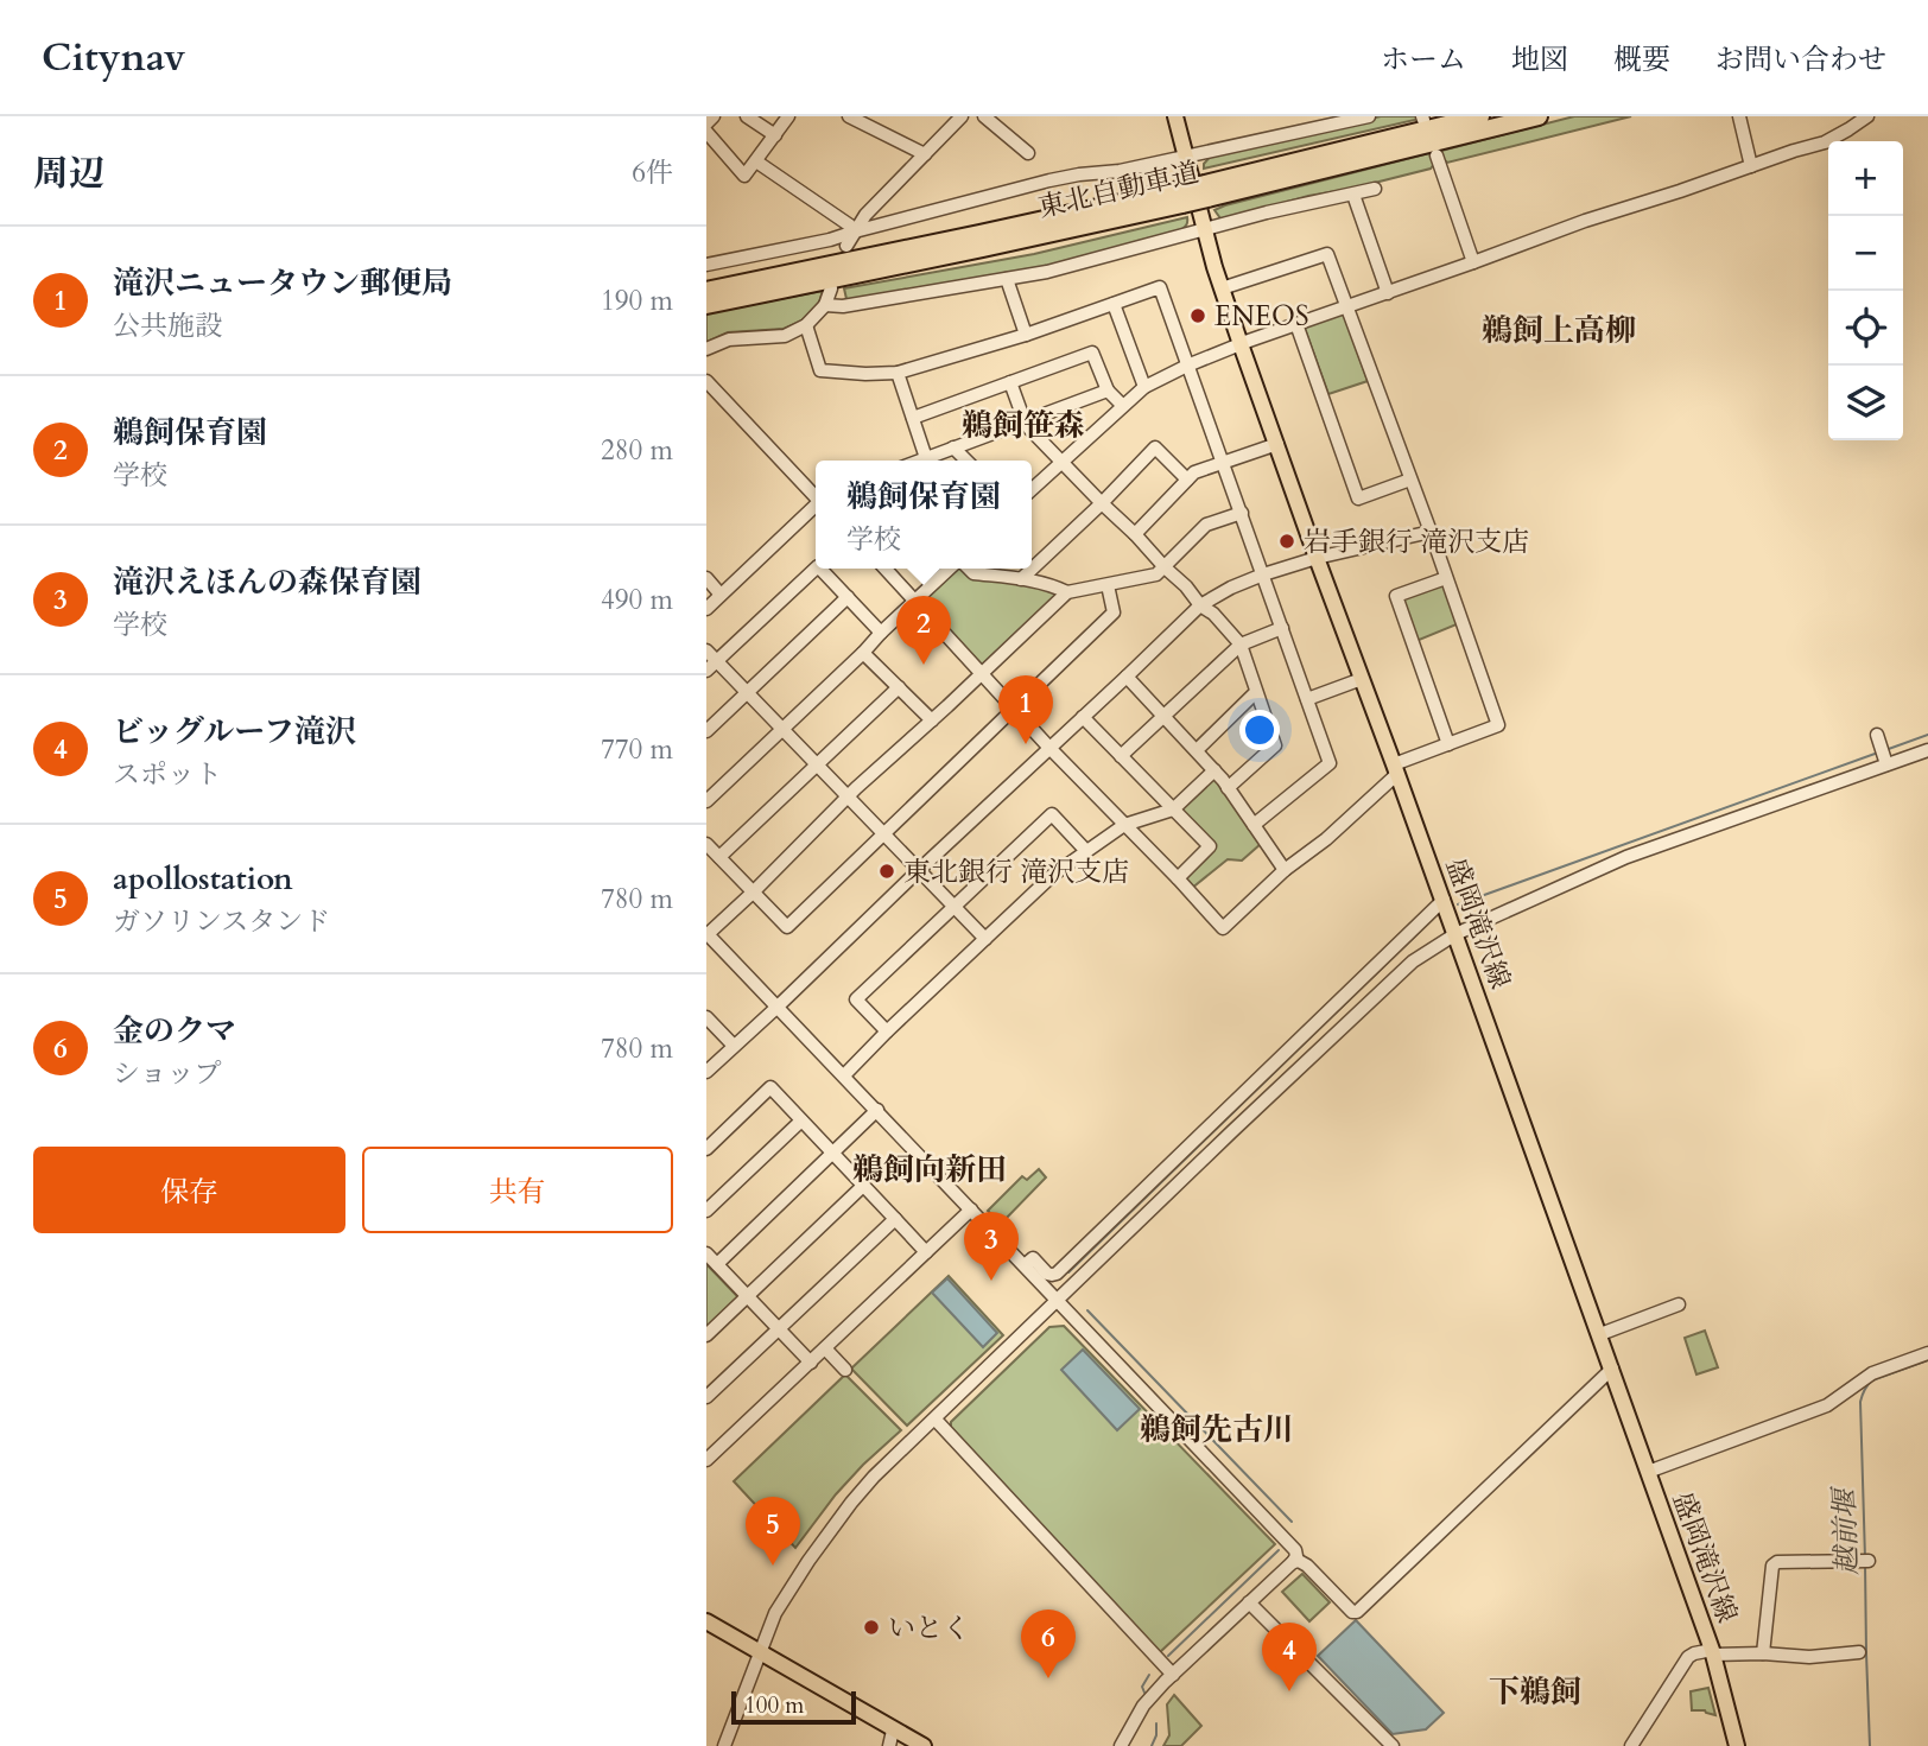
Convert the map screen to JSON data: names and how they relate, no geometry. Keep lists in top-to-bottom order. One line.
{"streets":{"highway":["東北自動車道"],"main road":["盛岡滝沢線"]},"districts":["鵜飼上高柳","鵜飼笹森","鵜飼向新田","鵜飼先古川","下鵜飼"],"water":["越前堰"],"places":["ENEOS","岩手銀行 滝沢支店","東北銀行 滝沢支店","いとく"],"scale_bar":"100 m","page":{"header":"Citynav","nav":["ホーム","地図","概要","お問い合わせ"],"heading":["周辺","6件"],"map_buttons":["+","−"],"list":[{"mark":"1","name":"滝沢ニュータウン郵便局","note":"公共施設","value":"190 m"},{"mark":"2","name":"鵜飼保育園","note":"学校","value":"280 m"},{"mark":"3","name":"滝沢えほんの森保育園","note":"学校","value":"490 m"},{"mark":"4","name":"ビッグルーフ滝沢","note":"スポット","value":"770 m"},{"mark":"5","name":"apollostation","note":"ガソリンスタンド","value":"780 m"},{"mark":"6","name":"金のクマ","note":"ショップ","value":"780 m"}],"popup":["鵜飼保育園","学校"],"pins":["2","1","3","5","6","4"],"buttons":["保存","共有"],"scale":"100 m"}}
